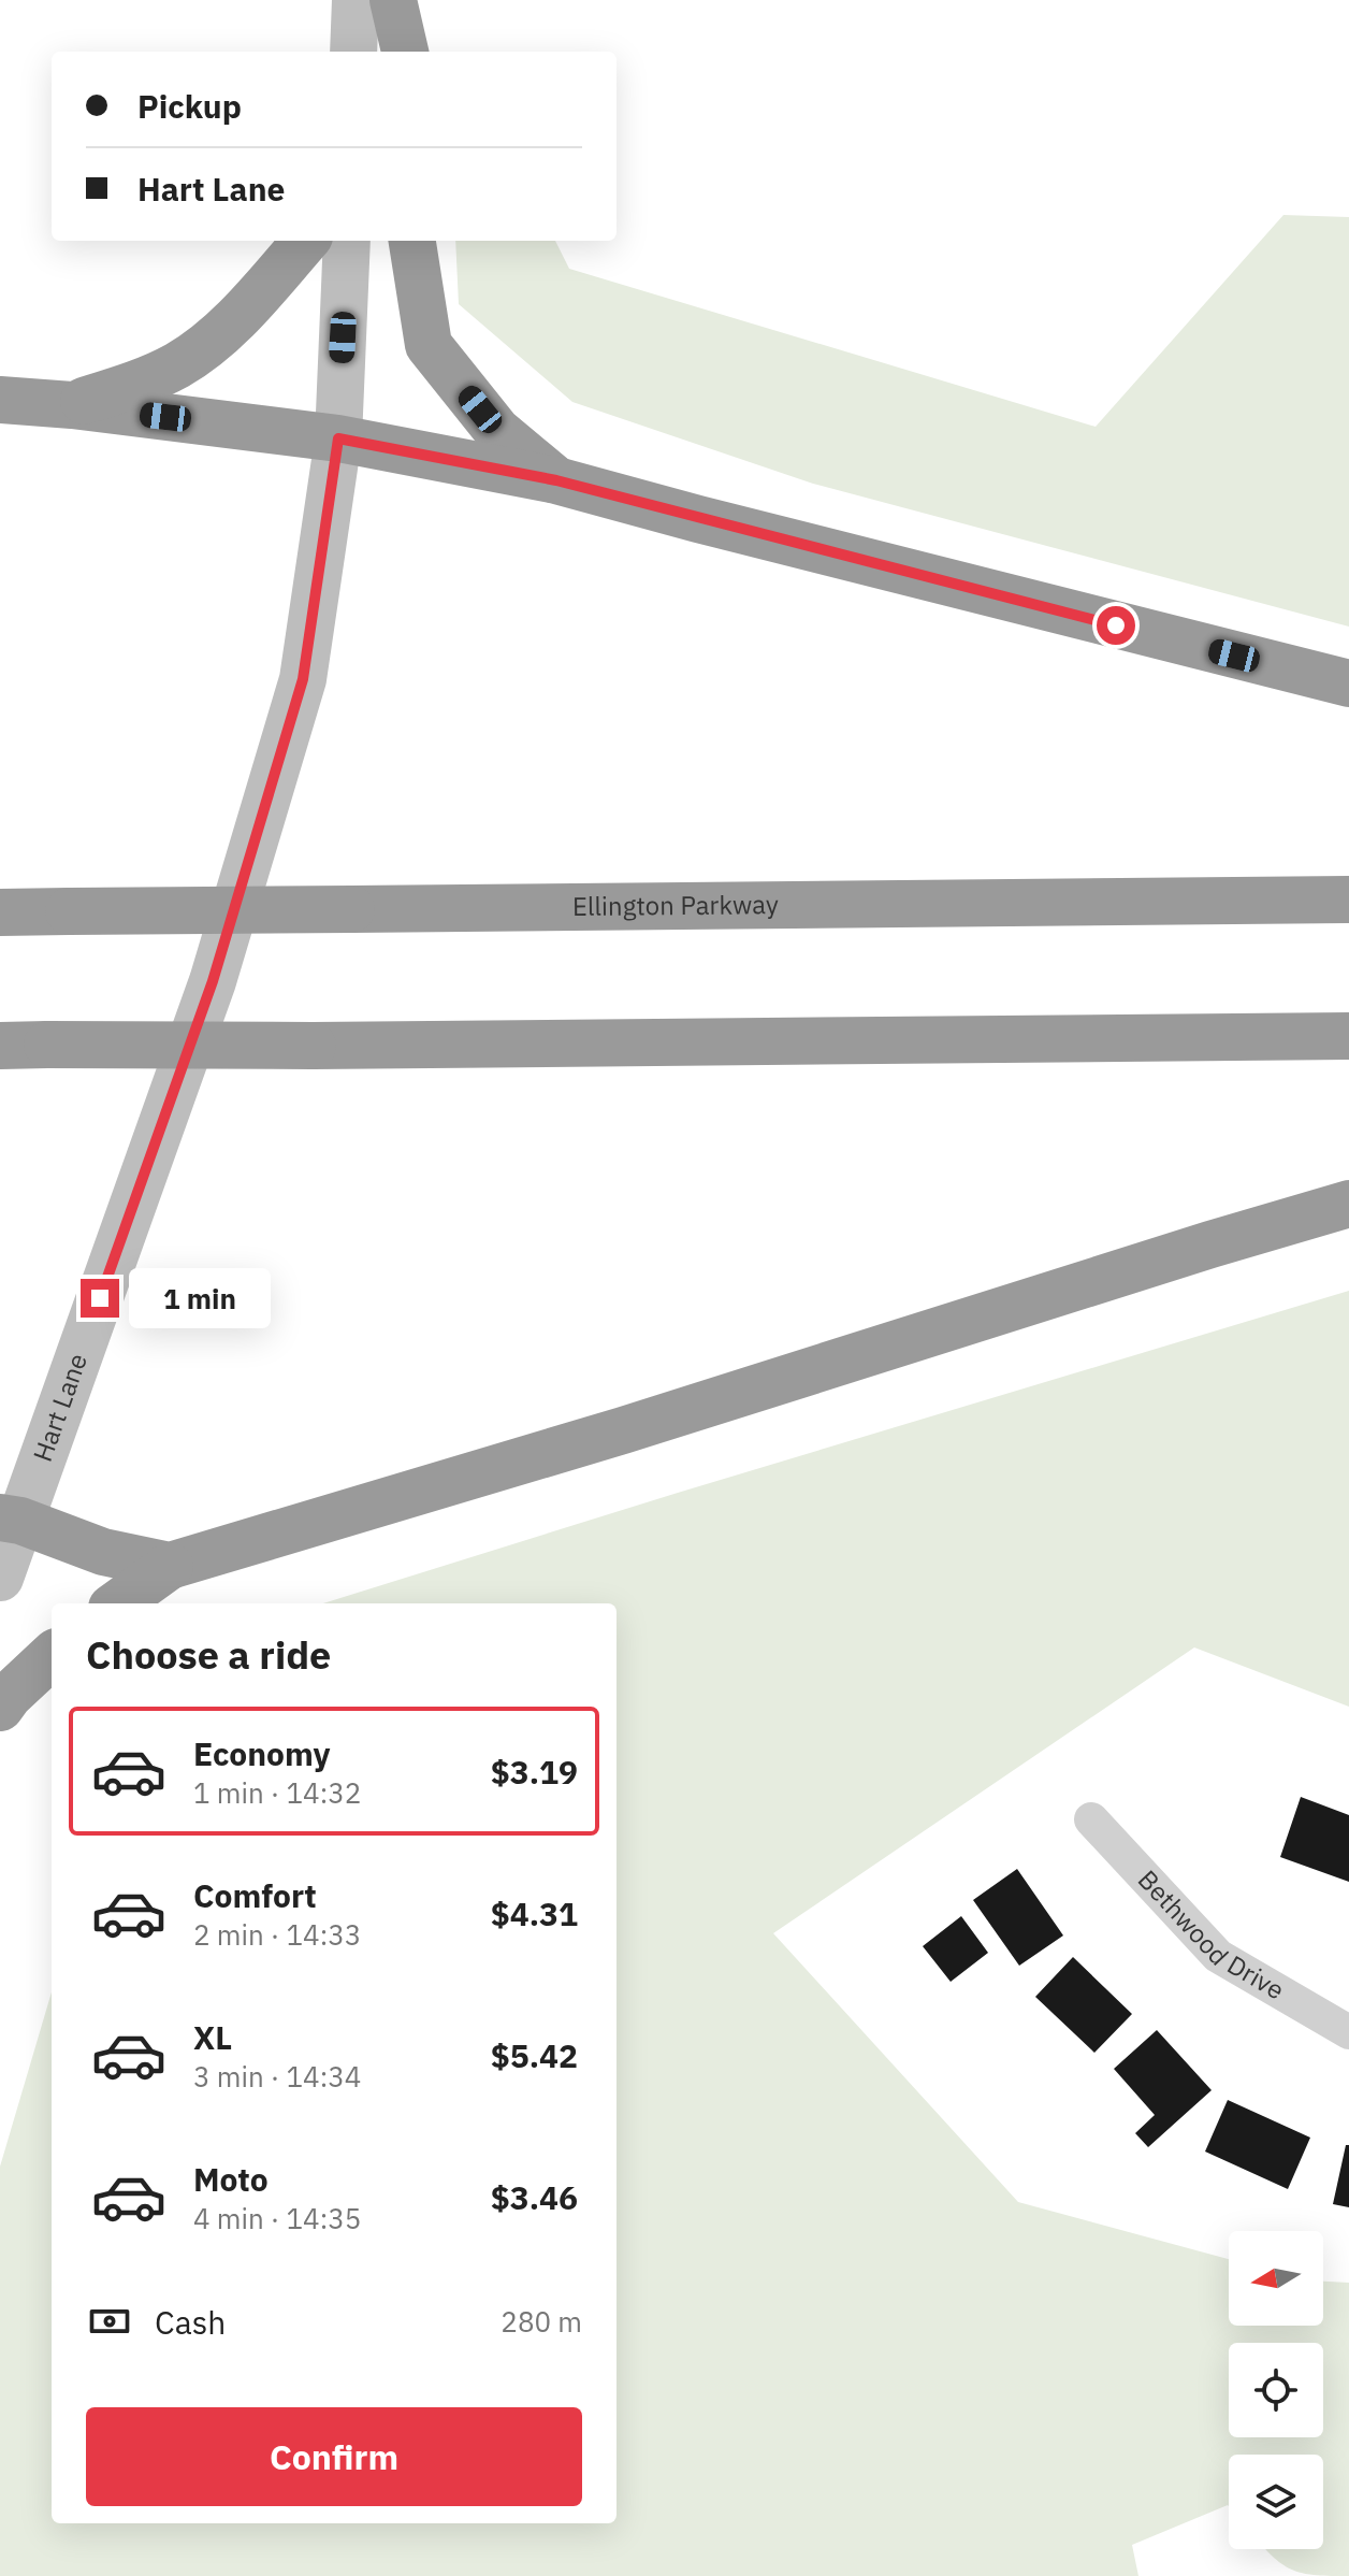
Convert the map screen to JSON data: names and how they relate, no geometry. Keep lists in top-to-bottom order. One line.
{"streets":{"highway":["Ellington Parkway"],"main road":["Hart Lane"],"street":["Bethwood Drive"]},"north":"left","page":{"banner":["Pickup","Hart Lane"],"bubble":"1 min","heading":"Choose a ride","list":[{"name":"Economy","note":"1 min · 14:32","value":"$3.19"},{"name":"Comfort","note":"2 min · 14:33","value":"$4.31"},{"name":"XL","note":"3 min · 14:34","value":"$5.42"},{"name":"Moto","note":"4 min · 14:35","value":"$3.46"}],"pay":["Cash","280 m"],"buttons":"Confirm"}}
